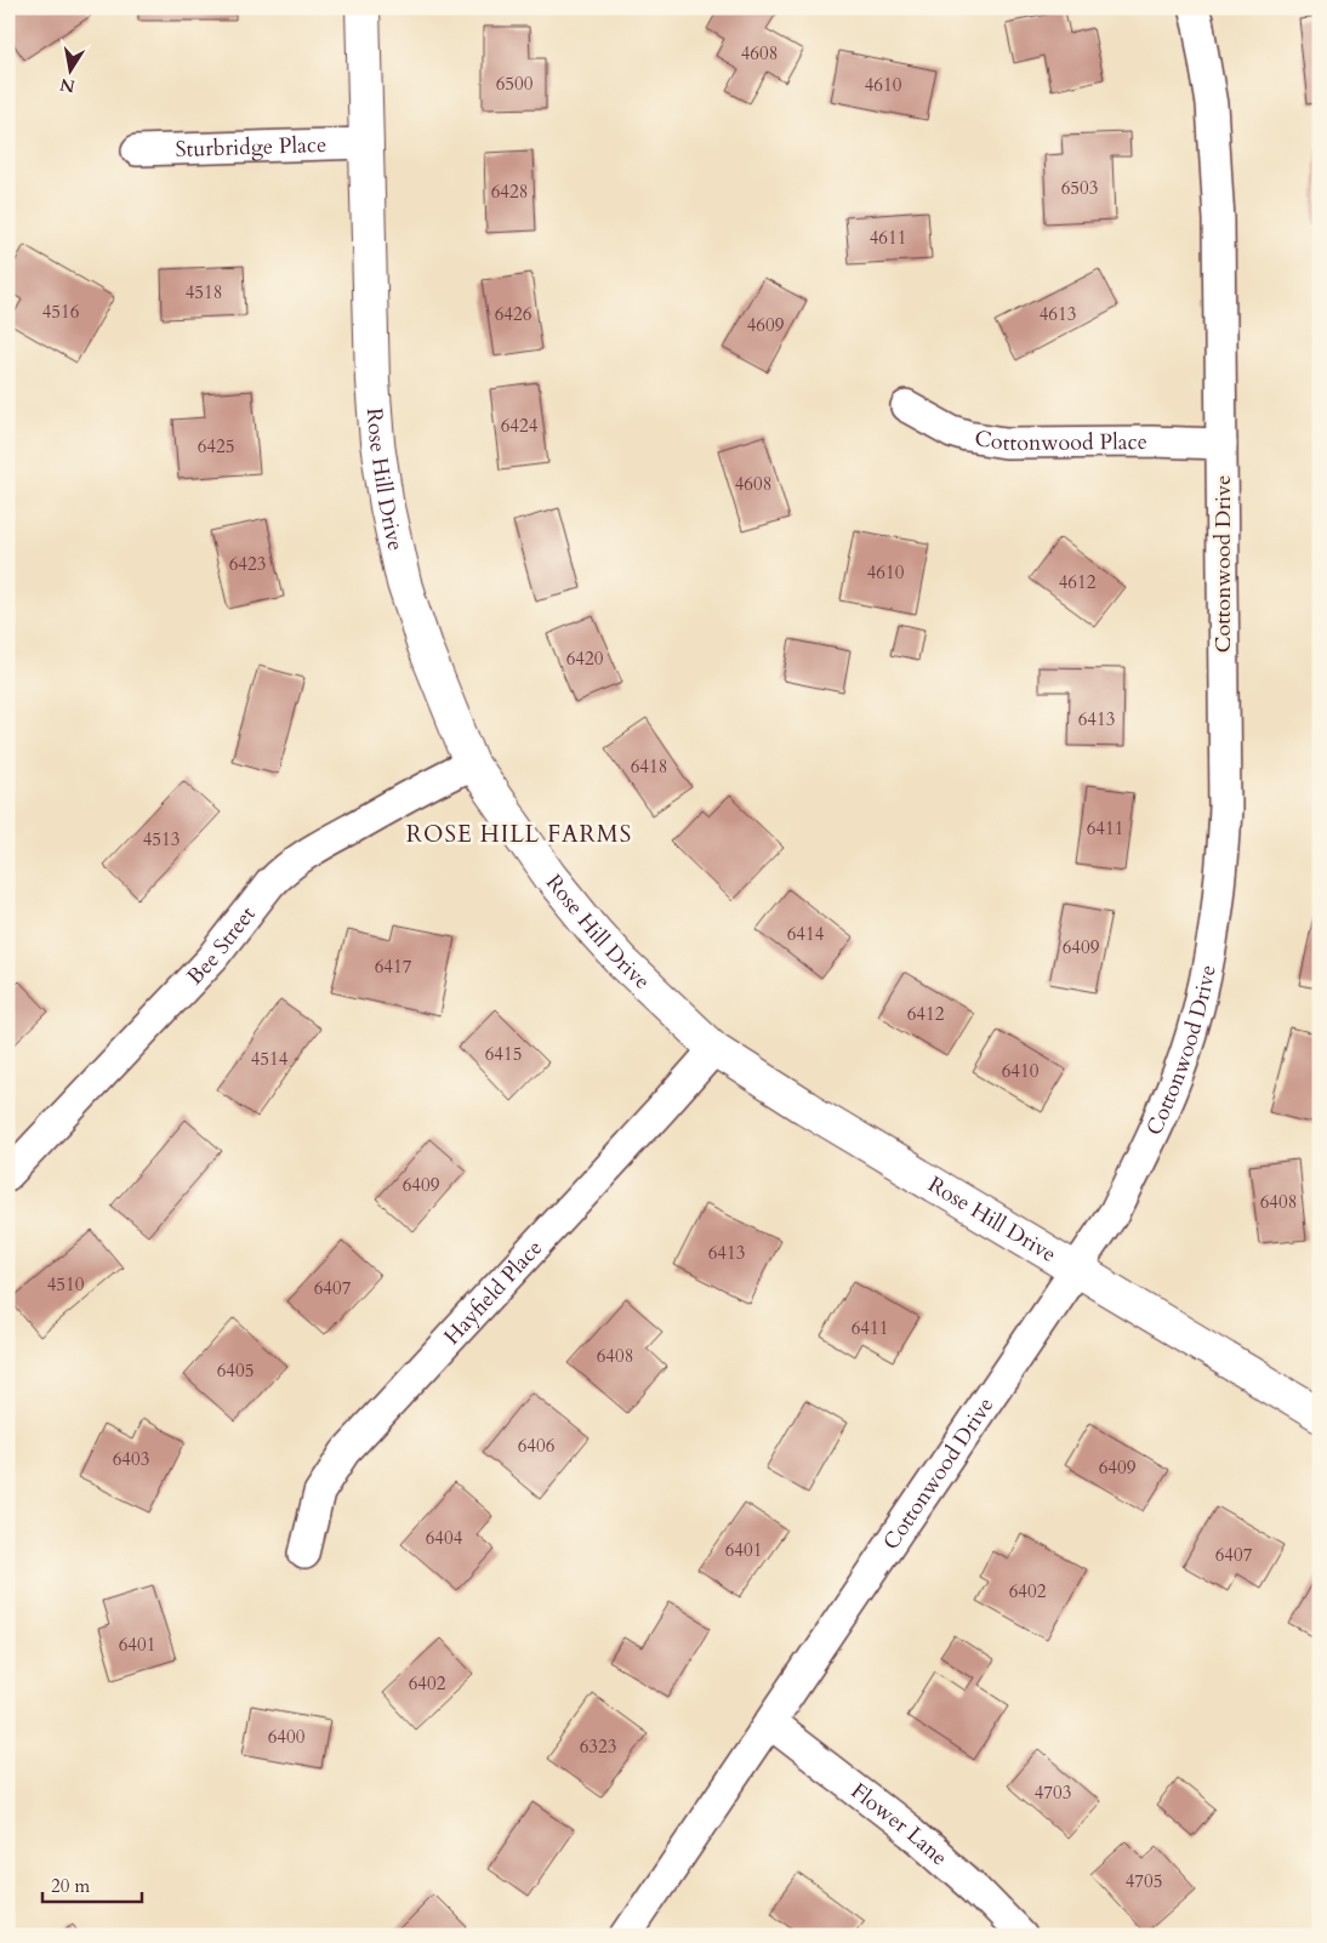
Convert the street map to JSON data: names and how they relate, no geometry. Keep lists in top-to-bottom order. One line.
{"streets":{"street":["Sturbridge Place","Cottonwood Place","Rose Hill Drive","Cottonwood Drive","Bee Street","Hayfield Place","Flower Lane"]},"crossings":[["Sturbridge Place","Rose Hill Drive"],["Cottonwood Place","Cottonwood Drive"],["Rose Hill Drive","Cottonwood Drive"],["Rose Hill Drive","Bee Street"],["Rose Hill Drive","Hayfield Place"],["Cottonwood Drive","Flower Lane"]],"districts":["ROSE HILL FARMS"],"house_numbers":["4608","6500","4610","6503","6428","4611","4518","4516","6426","4613","4609","6424","6425","4608","6423","4610","4612","6420","6413","6418","6411","4513","6414","6409","6417","6412","6415","4514","6410","6409","6408","6413","4510","6407","6411","6408","6405","6406","6403","6409","6404","6401","6407","6402","6401","6402","6400","6323","4703","4705"],"scale_bar":"20 m","north":"bottom"}
